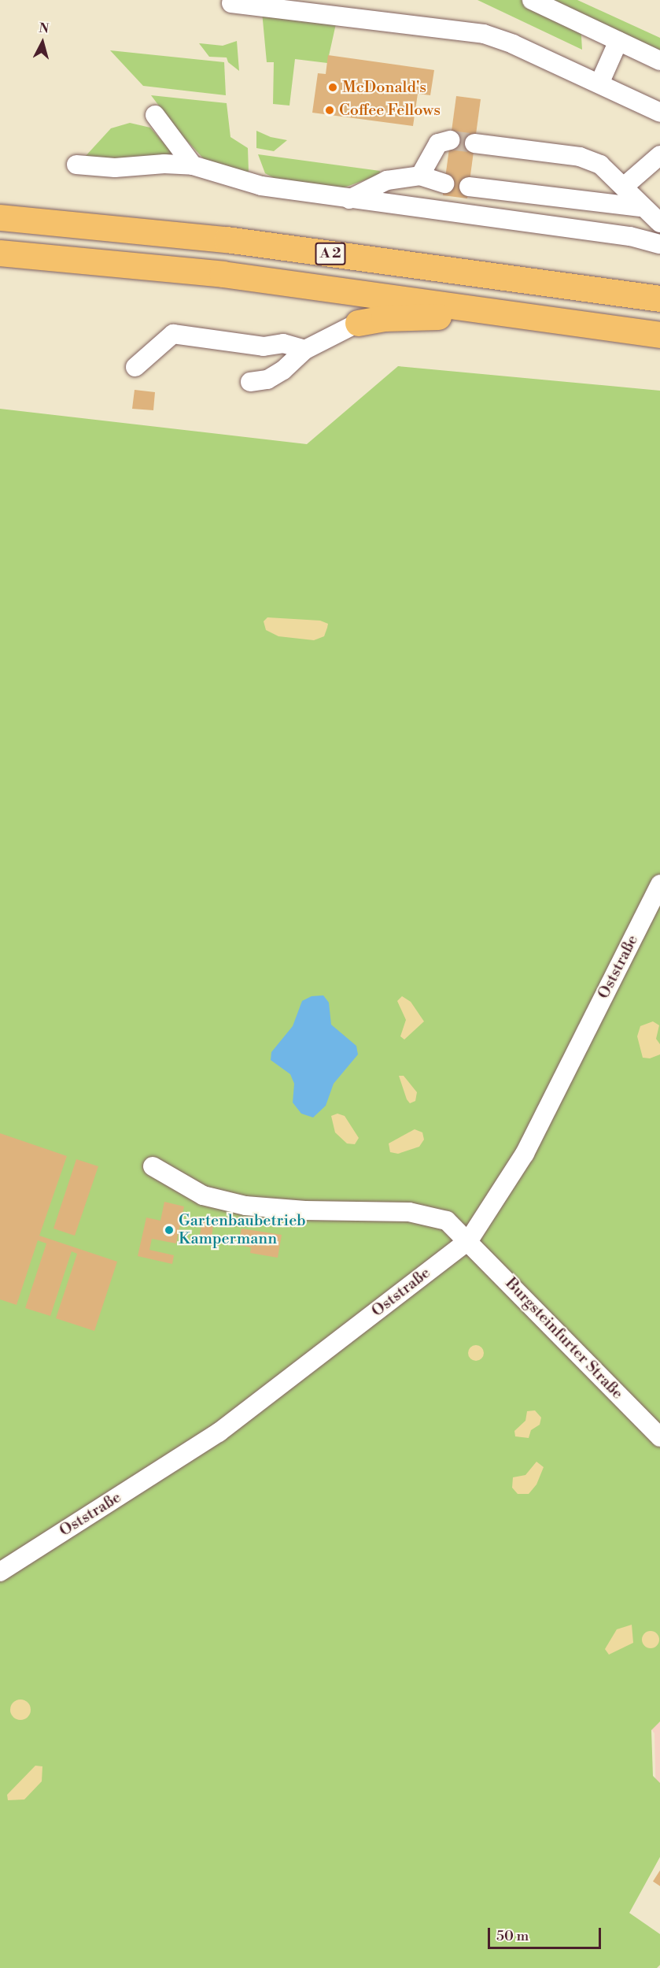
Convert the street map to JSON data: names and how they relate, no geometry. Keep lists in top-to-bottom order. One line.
{"streets":{"highway":["A 2"],"street":["Oststraße","Burgsteinfurter Straße"]},"crossings":[["Oststraße","Burgsteinfurter Straße"]],"places":["McDonald's","Coffee Fellows","Gartenbaubetrieb Kampermann"],"scale_bar":"50 m","north":"top"}
